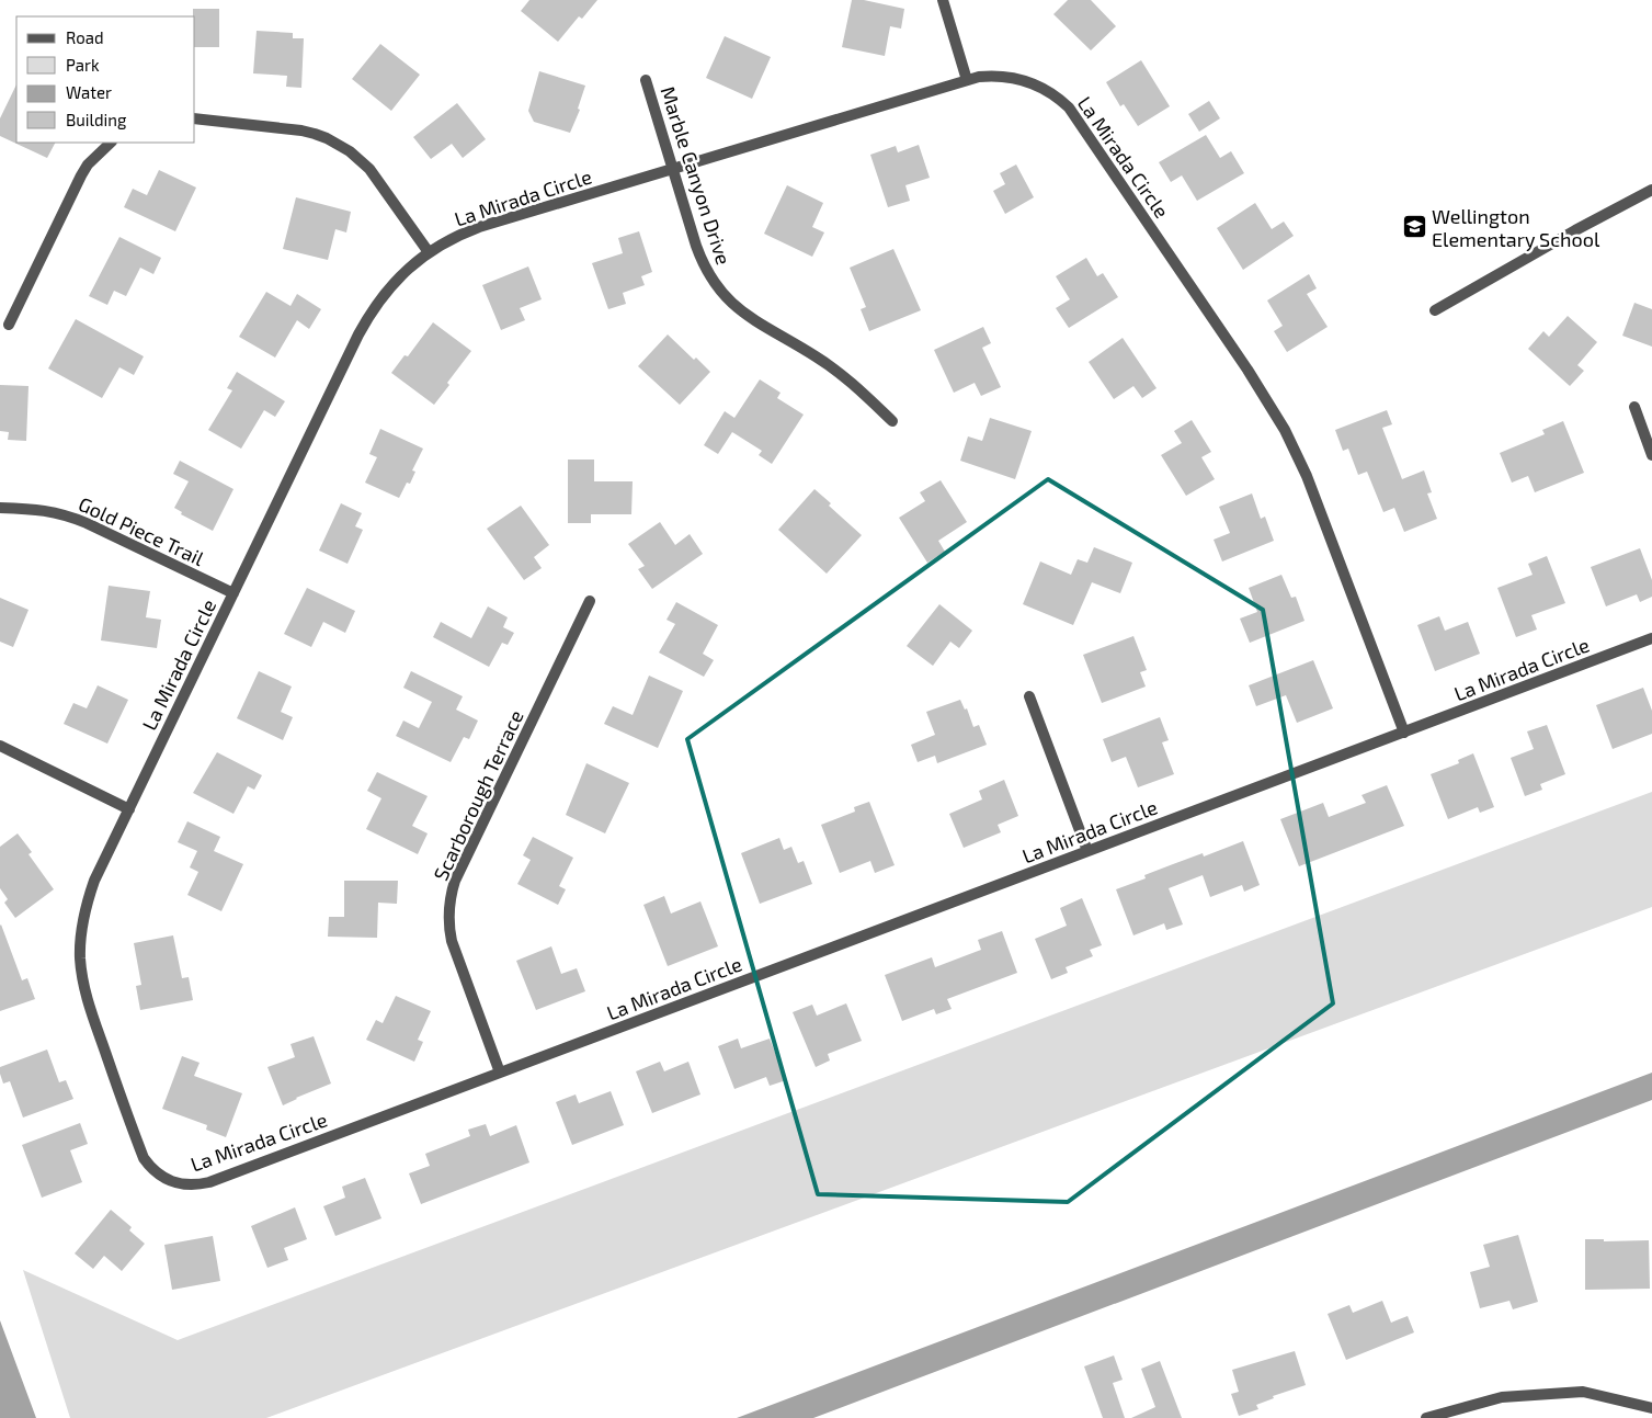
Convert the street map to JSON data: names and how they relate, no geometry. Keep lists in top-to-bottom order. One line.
{"streets":{"street":["La Mirada Circle","Marble Canyon Drive","Gold Piece Trail","Scarborough Terrace"]},"crossings":[["La Mirada Circle","Marble Canyon Drive"],["La Mirada Circle","Gold Piece Trail"],["La Mirada Circle","Scarborough Terrace"]],"places":{"school or university":["Wellington Elementary School"]},"legend":["Road","Park","Water","Building"]}
